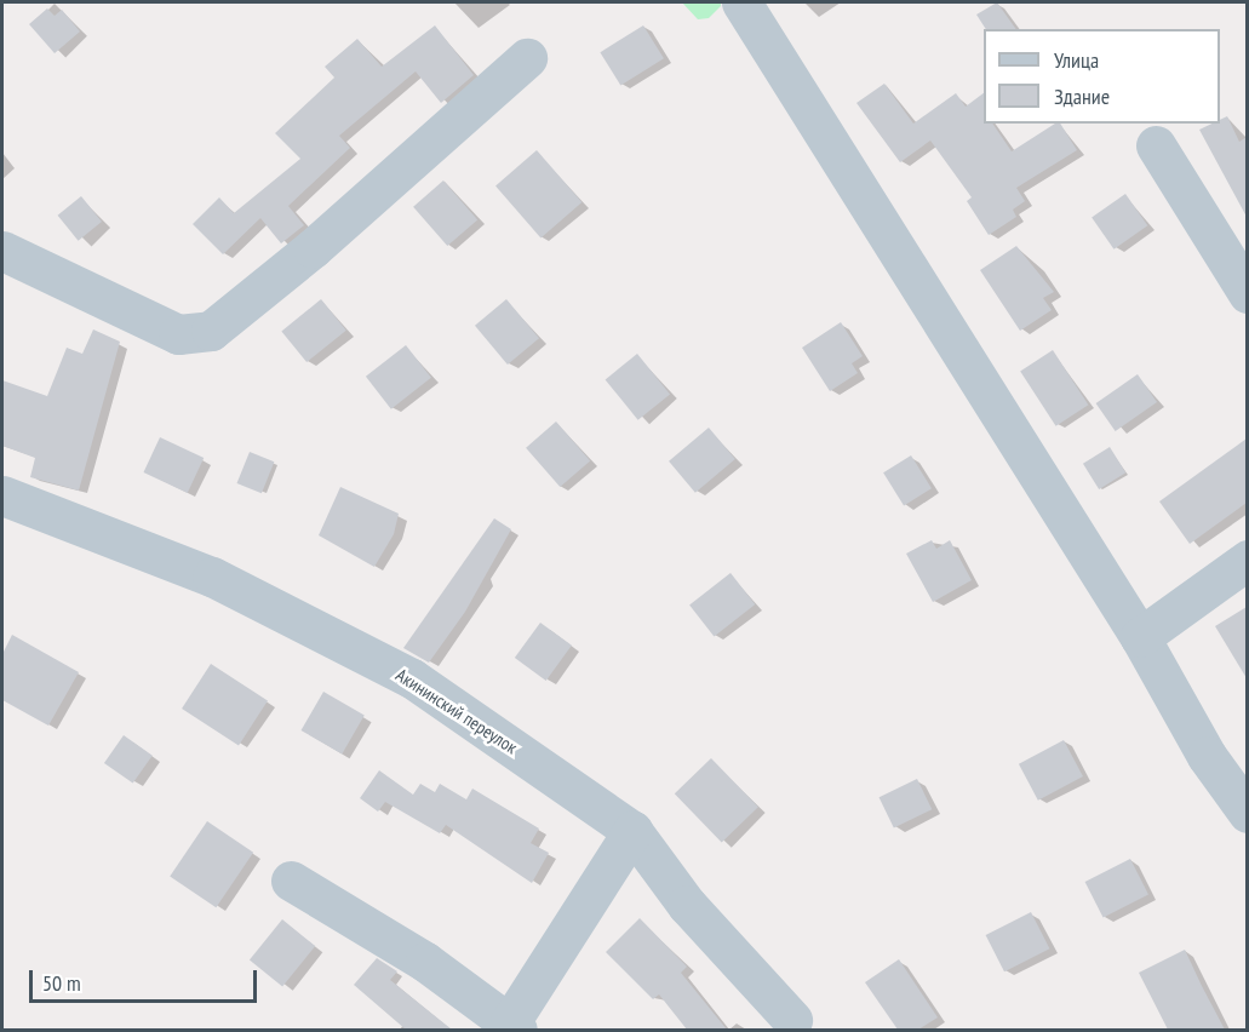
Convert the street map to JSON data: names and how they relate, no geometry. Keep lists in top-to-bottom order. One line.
{"streets":{"street":["Акининский переулок"]},"legend":["Улица","Здание"],"scale_bar":"50 m"}
